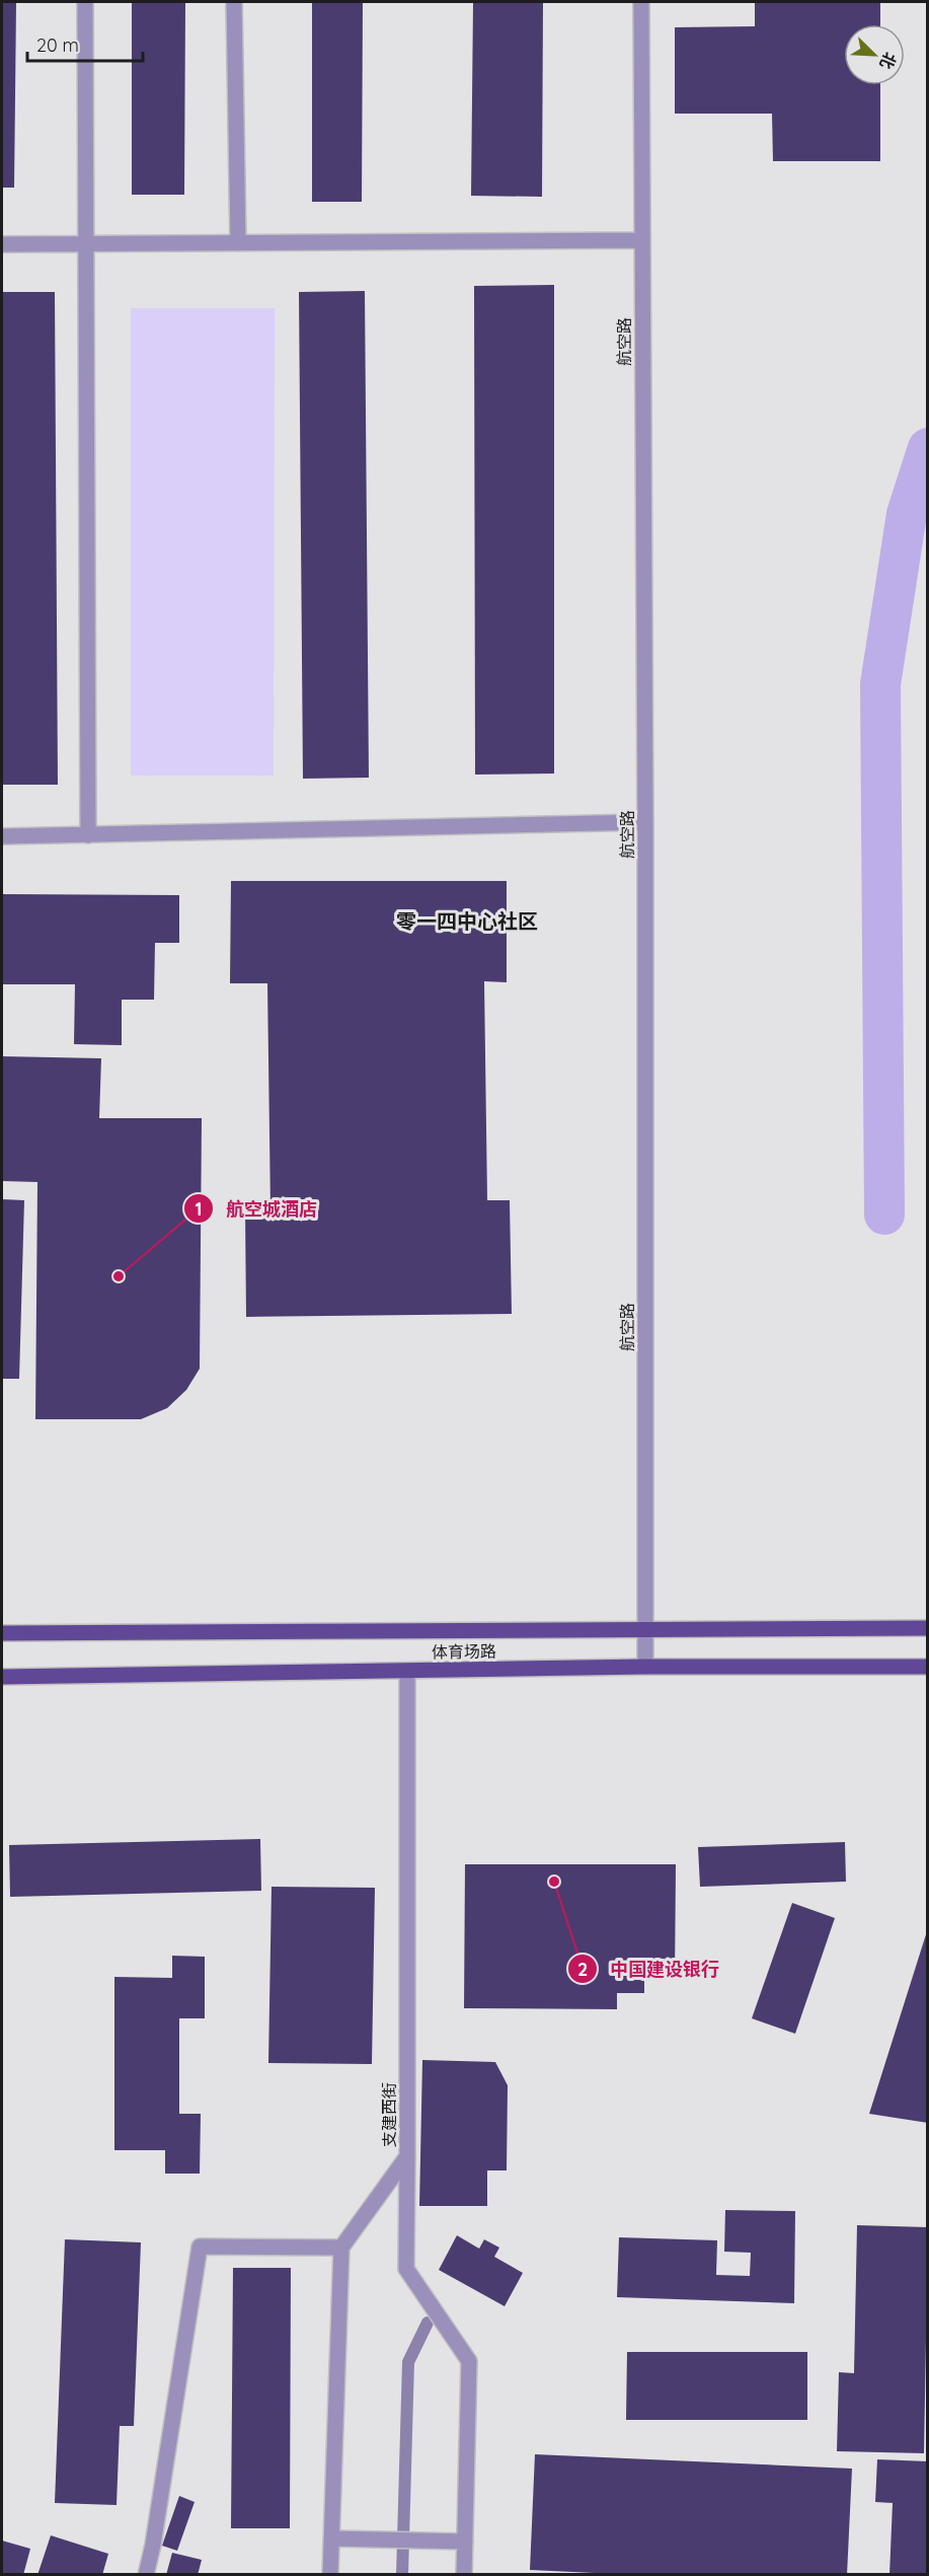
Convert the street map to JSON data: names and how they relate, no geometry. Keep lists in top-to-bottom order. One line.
{"streets":{"main road":["体育场路"],"street":["航空路","支建西街"]},"crossings":[["航空路","体育场路"],["体育场路","支建西街"]],"districts":["零一四中心社区"],"places":["航空城酒店","中国建设银行"],"scale_bar":"20 m","north":"bottom right"}
